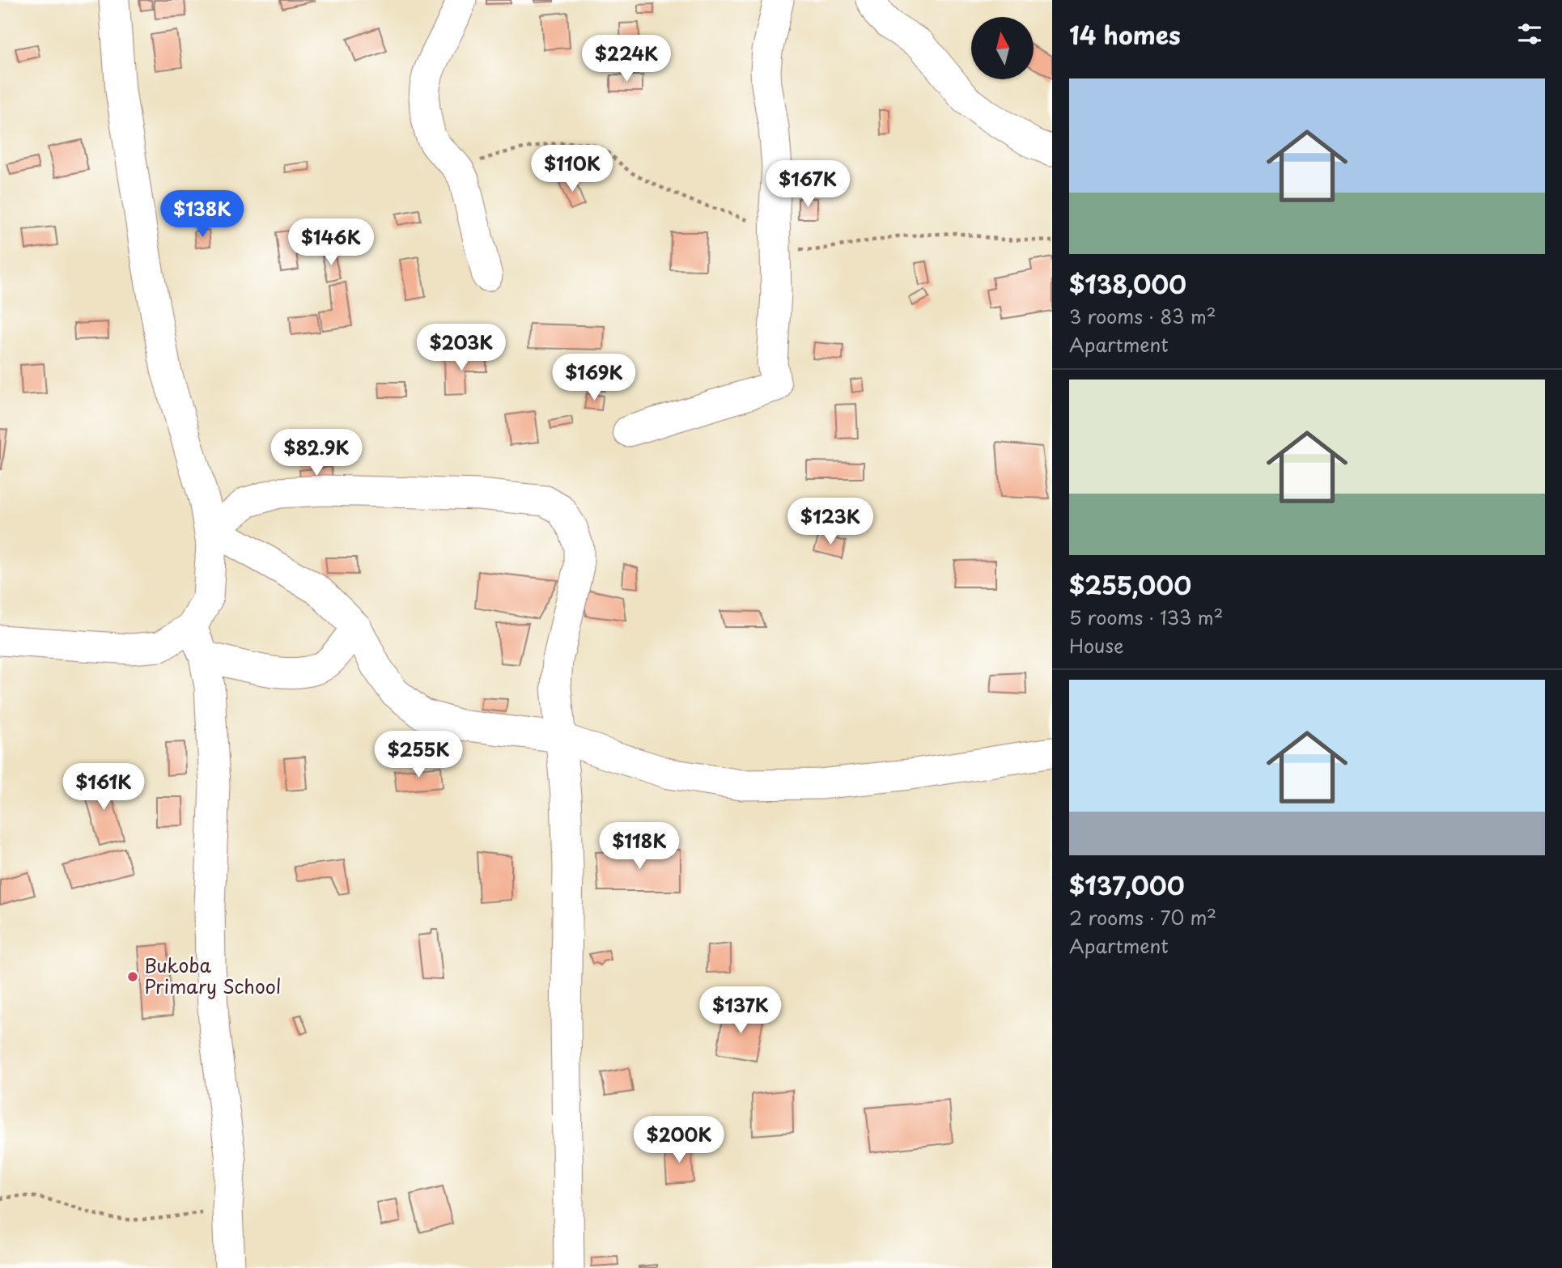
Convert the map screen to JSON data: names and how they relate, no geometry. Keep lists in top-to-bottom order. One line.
{"places":["Bukoba Primary School"],"north":"top","page":{"heading":"14 homes","price":["$224K","$110K","$167K","$138K","$146K","$203K","$169K","$82.9K","$123K","$255K","$161K","$118K","$137K","$200K"],"list":[{"name":"$138,000","note":"3 rooms · 83 m² · Apartment"},{"name":"$255,000","note":"5 rooms · 133 m² · House"},{"name":"$137,000","note":"2 rooms · 70 m² · Apartment"}]}}
